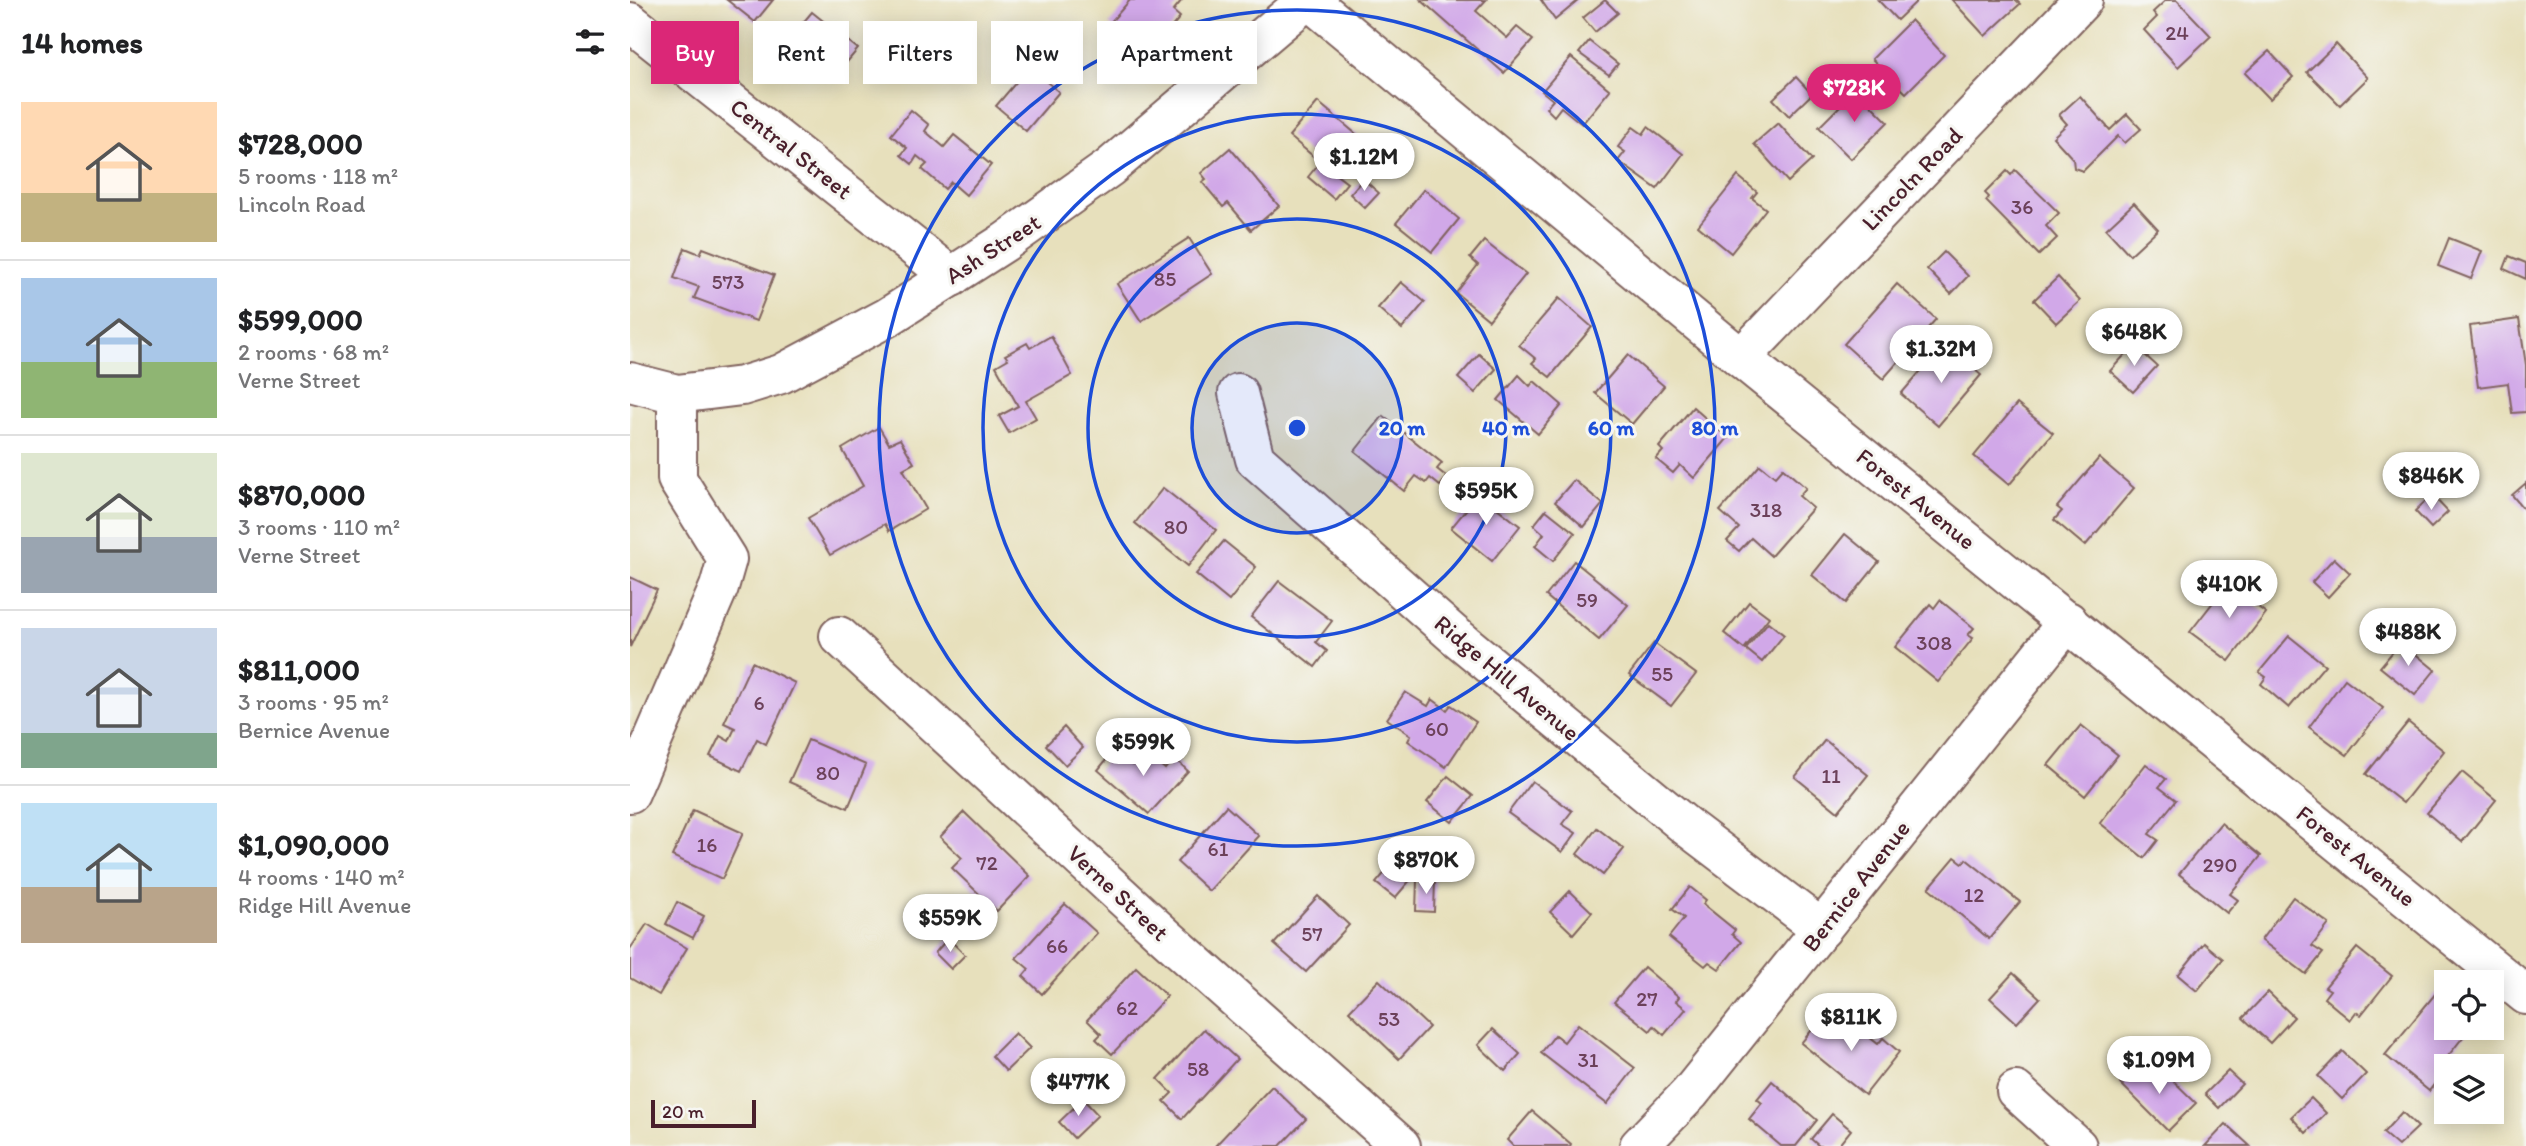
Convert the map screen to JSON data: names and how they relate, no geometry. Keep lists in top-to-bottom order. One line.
{"streets":{"street":["Central Street","Lincoln Road","Ash Street","Forest Avenue","Ridge Hill Avenue","Bernice Avenue","Verne Street"]},"crossings":[["Central Street","Ash Street"],["Lincoln Road","Forest Avenue"],["Ash Street","Forest Avenue"],["Forest Avenue","Bernice Avenue"],["Ridge Hill Avenue","Bernice Avenue"]],"house_numbers":["24","36","85","573","318","80","59","308","55","6","60","80","11","16","61","72","290","12","57","66","27","62","53","31","58"],"scale_bar":"20 m","page":{"heading":"14 homes","chip":["Buy","Rent","Filters","New","Apartment"],"price":["$728K","$1.12M","$648K","$1.32M","$846K","$595K","$410K","$488K","$599K","$870K","$559K","$811K","$1.09M","$477K"],"list":[{"name":"$728,000","note":"5 rooms · 118 m² · Lincoln Road"},{"name":"$599,000","note":"2 rooms · 68 m² · Verne Street"},{"name":"$870,000","note":"3 rooms · 110 m² · Verne Street"},{"name":"$811,000","note":"3 rooms · 95 m² · Bernice Avenue"},{"name":"$1,090,000","note":"4 rooms · 140 m² · Ridge Hill Avenue"}],"scale":"20 m"},"rings":["20 m","40 m","60 m","80 m"]}
